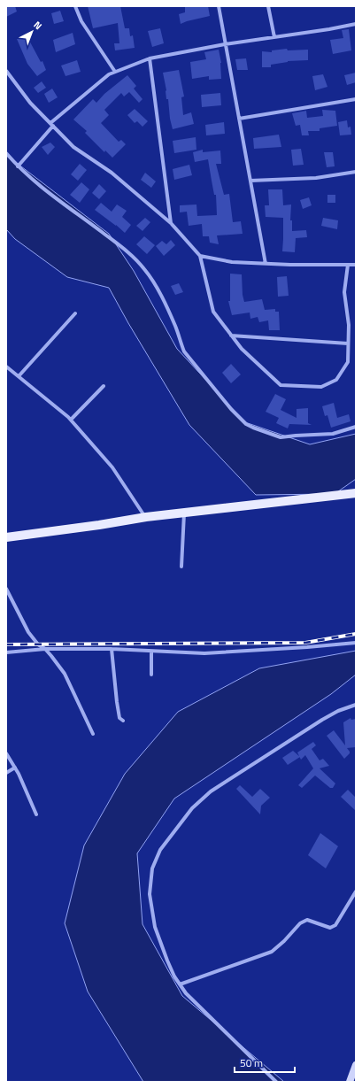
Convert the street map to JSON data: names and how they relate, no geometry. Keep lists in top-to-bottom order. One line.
{"scale_bar":"50 m","north":"top right"}
